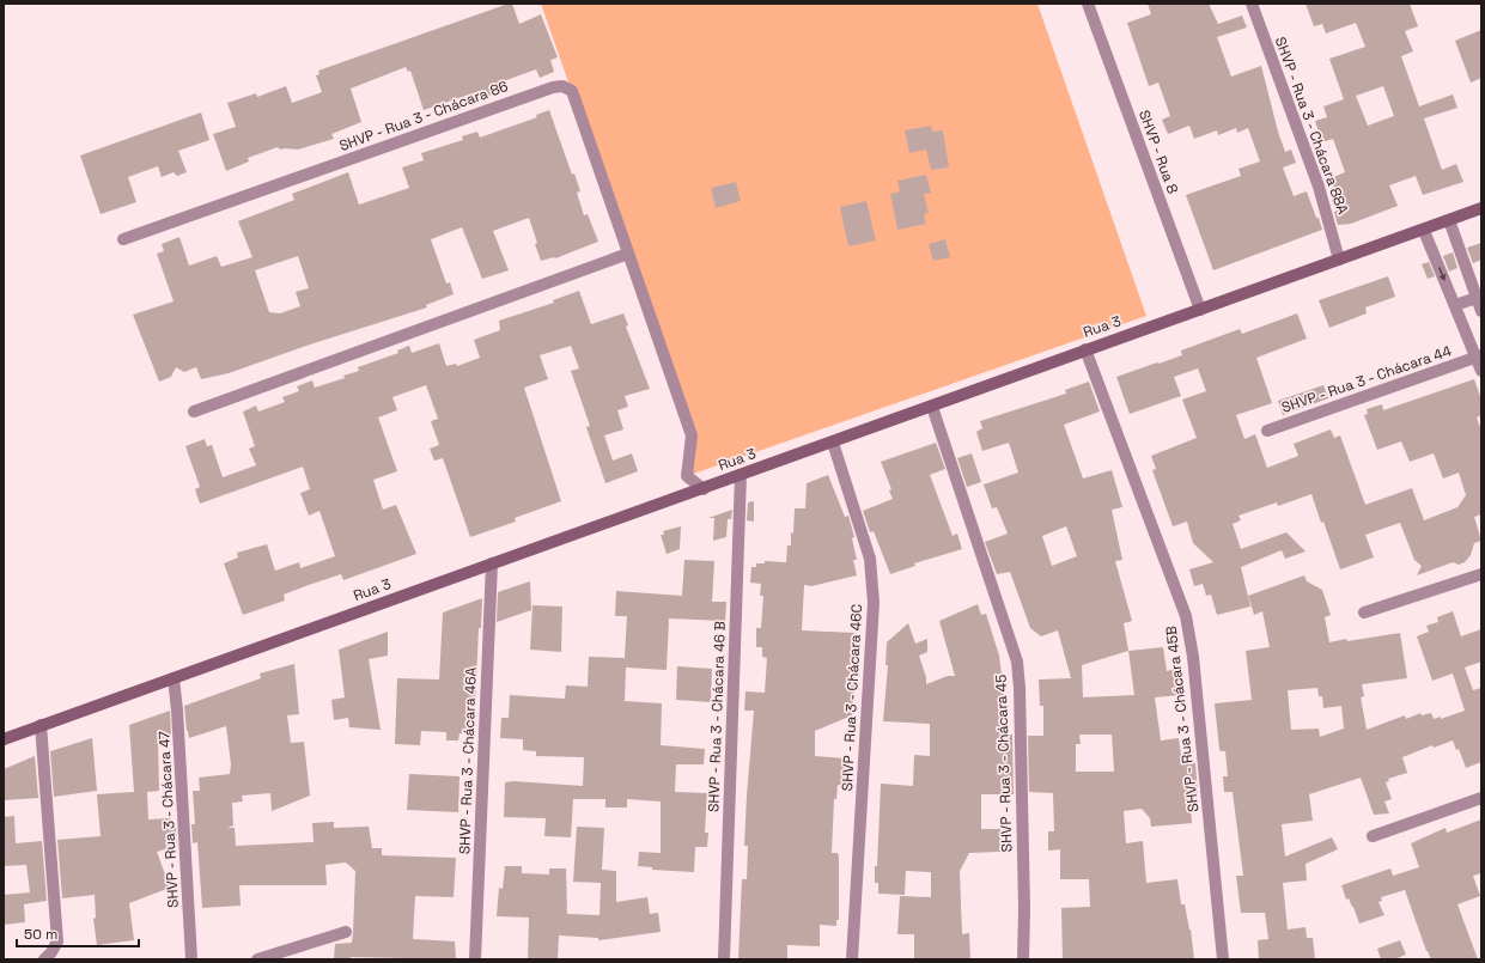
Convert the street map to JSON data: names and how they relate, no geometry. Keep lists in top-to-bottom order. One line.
{"streets":{"main road":["Rua 3"],"street":["SHVP - Rua 3 - Chácara 86","SHVP - Rua 3 - Chácara 88A","SHVP - Rua 8","SHVP - Rua 3 - Chácara 44","SHVP - Rua 3 - Chácara 46C","SHVP - Rua 3 - Chácara 46 B","SHVP - Rua 3 - Chácara 45B","SHVP - Rua 3 - Chácara 46A","SHVP - Rua 3 - Chácara 45","SHVP - Rua 3 - Chácara 47"]},"crossings":[["SHVP - Rua 3 - Chácara 86","Rua 3"],["SHVP - Rua 3 - Chácara 88A","Rua 3"],["SHVP - Rua 8","Rua 3"],["Rua 3","SHVP - Rua 3 - Chácara 44"],["Rua 3","SHVP - Rua 3 - Chácara 46C"],["Rua 3","SHVP - Rua 3 - Chácara 46 B"],["Rua 3","SHVP - Rua 3 - Chácara 45B"],["Rua 3","SHVP - Rua 3 - Chácara 46A"],["Rua 3","SHVP - Rua 3 - Chácara 45"],["Rua 3","SHVP - Rua 3 - Chácara 47"]],"scale_bar":"50 m"}
